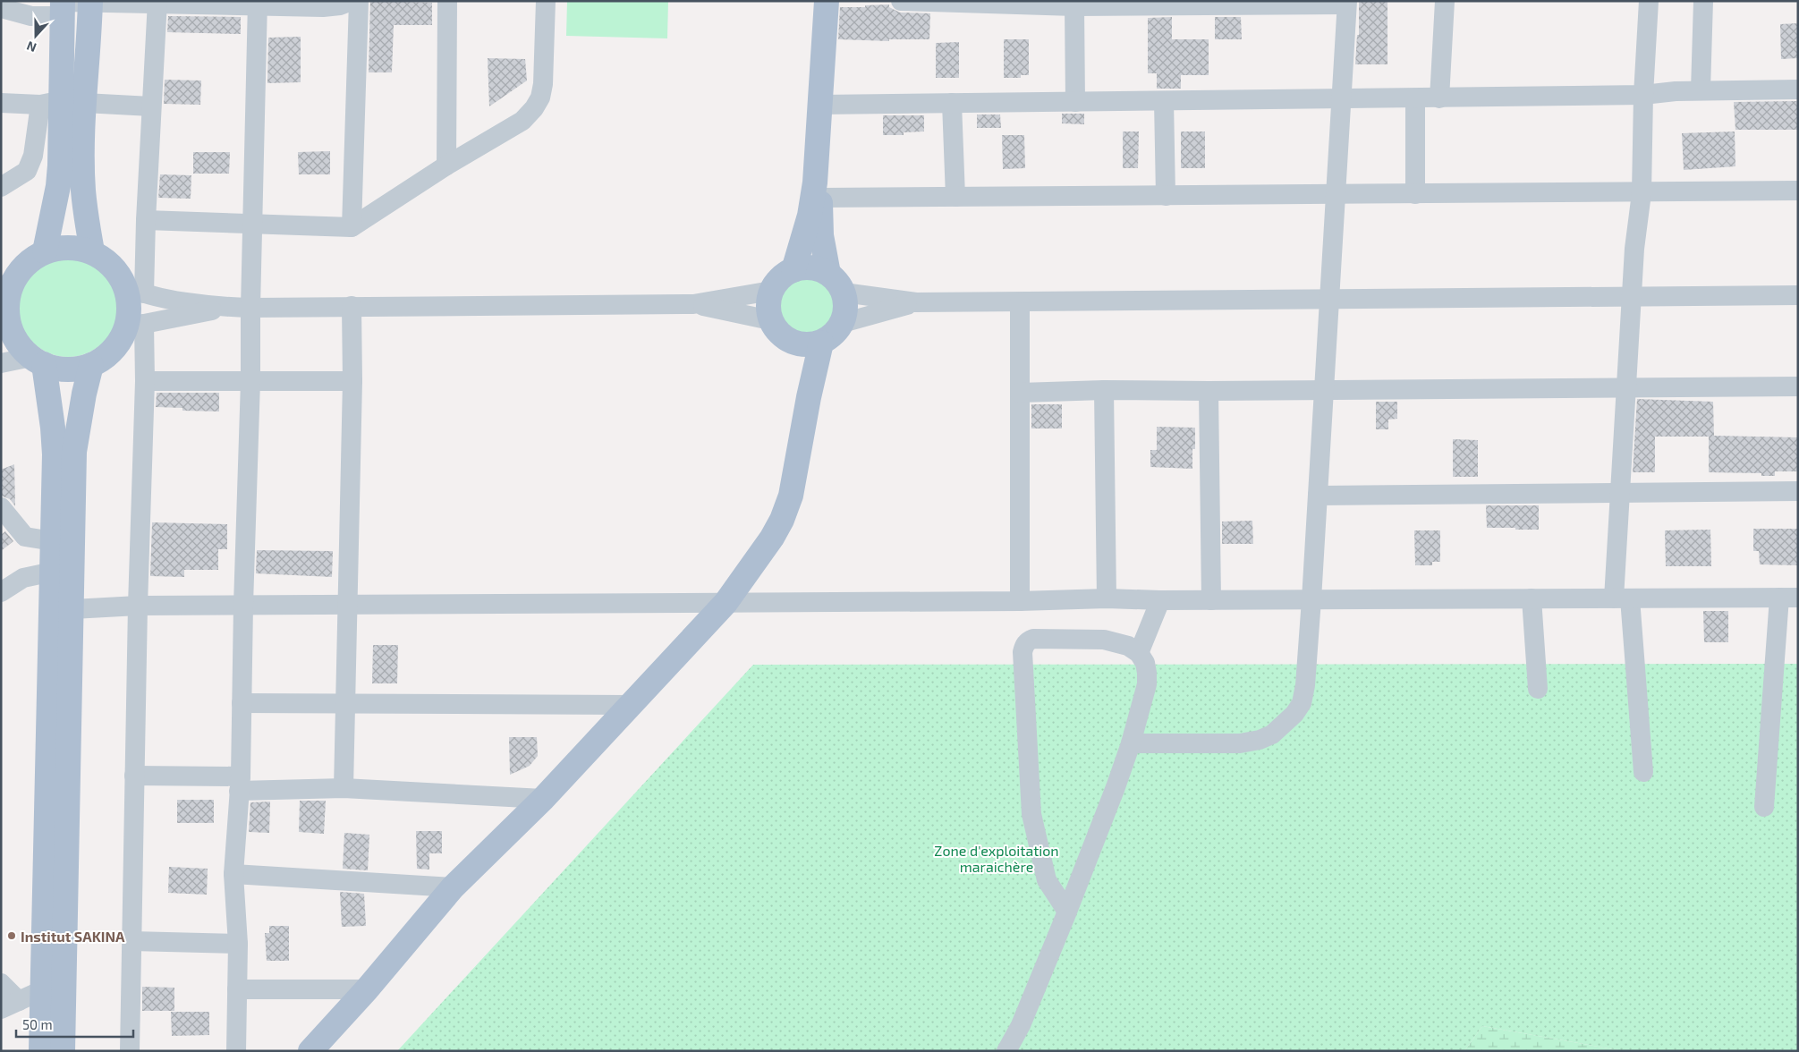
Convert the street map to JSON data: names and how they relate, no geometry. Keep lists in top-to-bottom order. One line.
{"parks":["Zone d'exploitation maraichère"],"places":["Institut SAKINA"],"scale_bar":"50 m","north":"bottom"}
